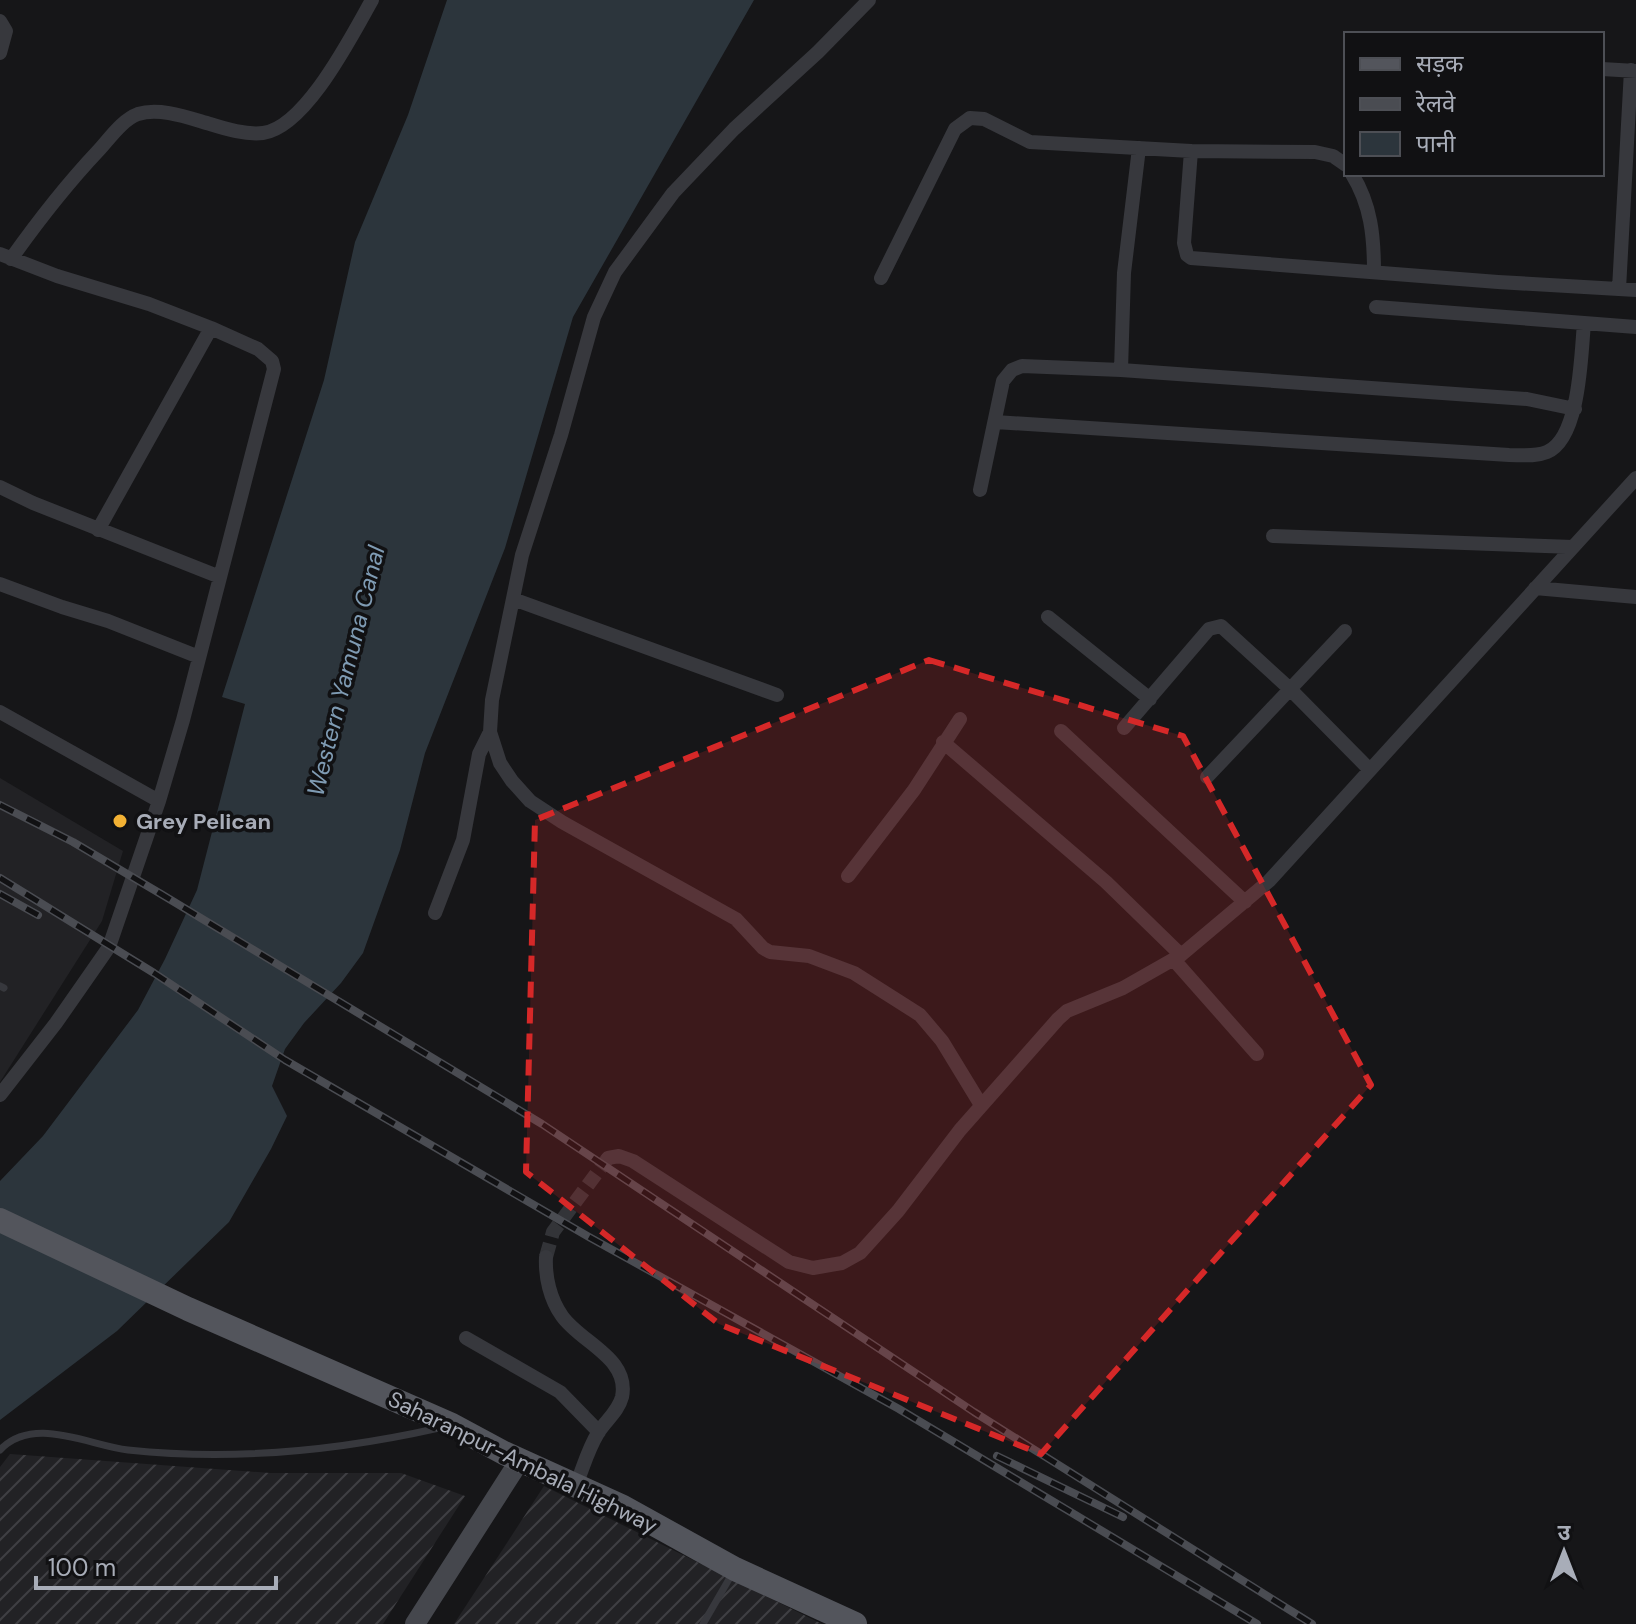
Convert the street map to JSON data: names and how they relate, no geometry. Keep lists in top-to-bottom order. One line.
{"streets":{"main road":["Saharanpur-Ambala Highway"]},"water":["Western Yamuna Canal"],"places":["Grey Pelican"],"legend":["सड़क","रेलवे","पानी"],"scale_bar":"100 m","north":"top"}
